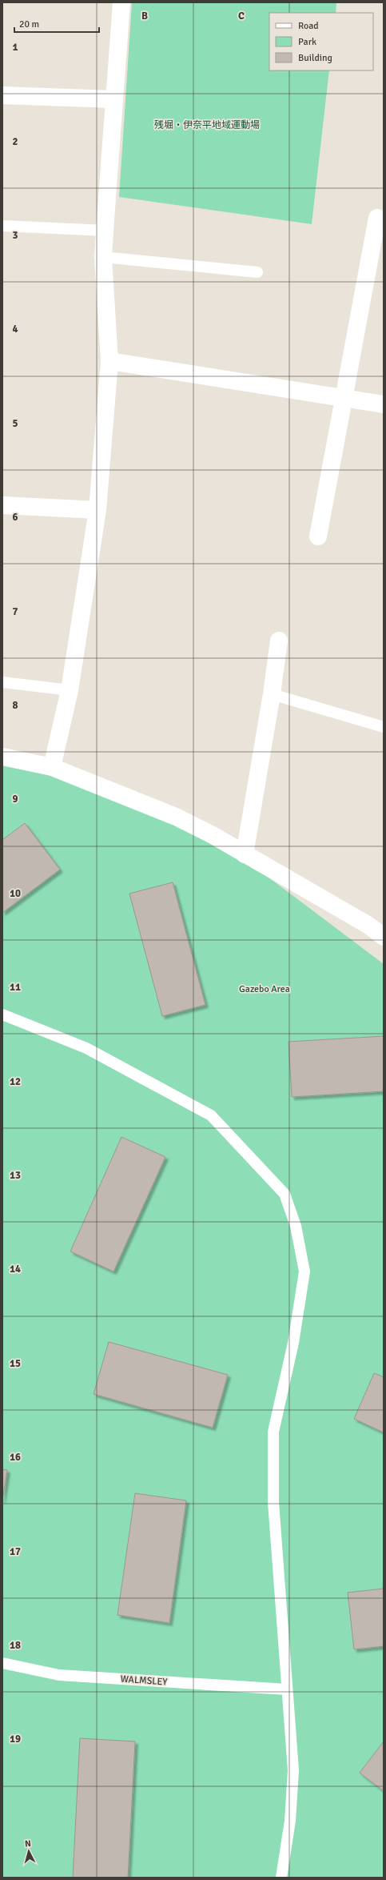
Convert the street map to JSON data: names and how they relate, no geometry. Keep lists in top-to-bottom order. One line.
{"streets":{"lane":["WALMSLEY"]},"parks":["残堀・伊奈平地域運動場","Gazebo Area"],"legend":["Road","Park","Building"],"scale_bar":"20 m","north":"top","grid":{"columns":["B","C"],"rows":["1","2","3","4","5","6","7","8","9","10","11","12","13","14","15","16","17","18","19"]}}
